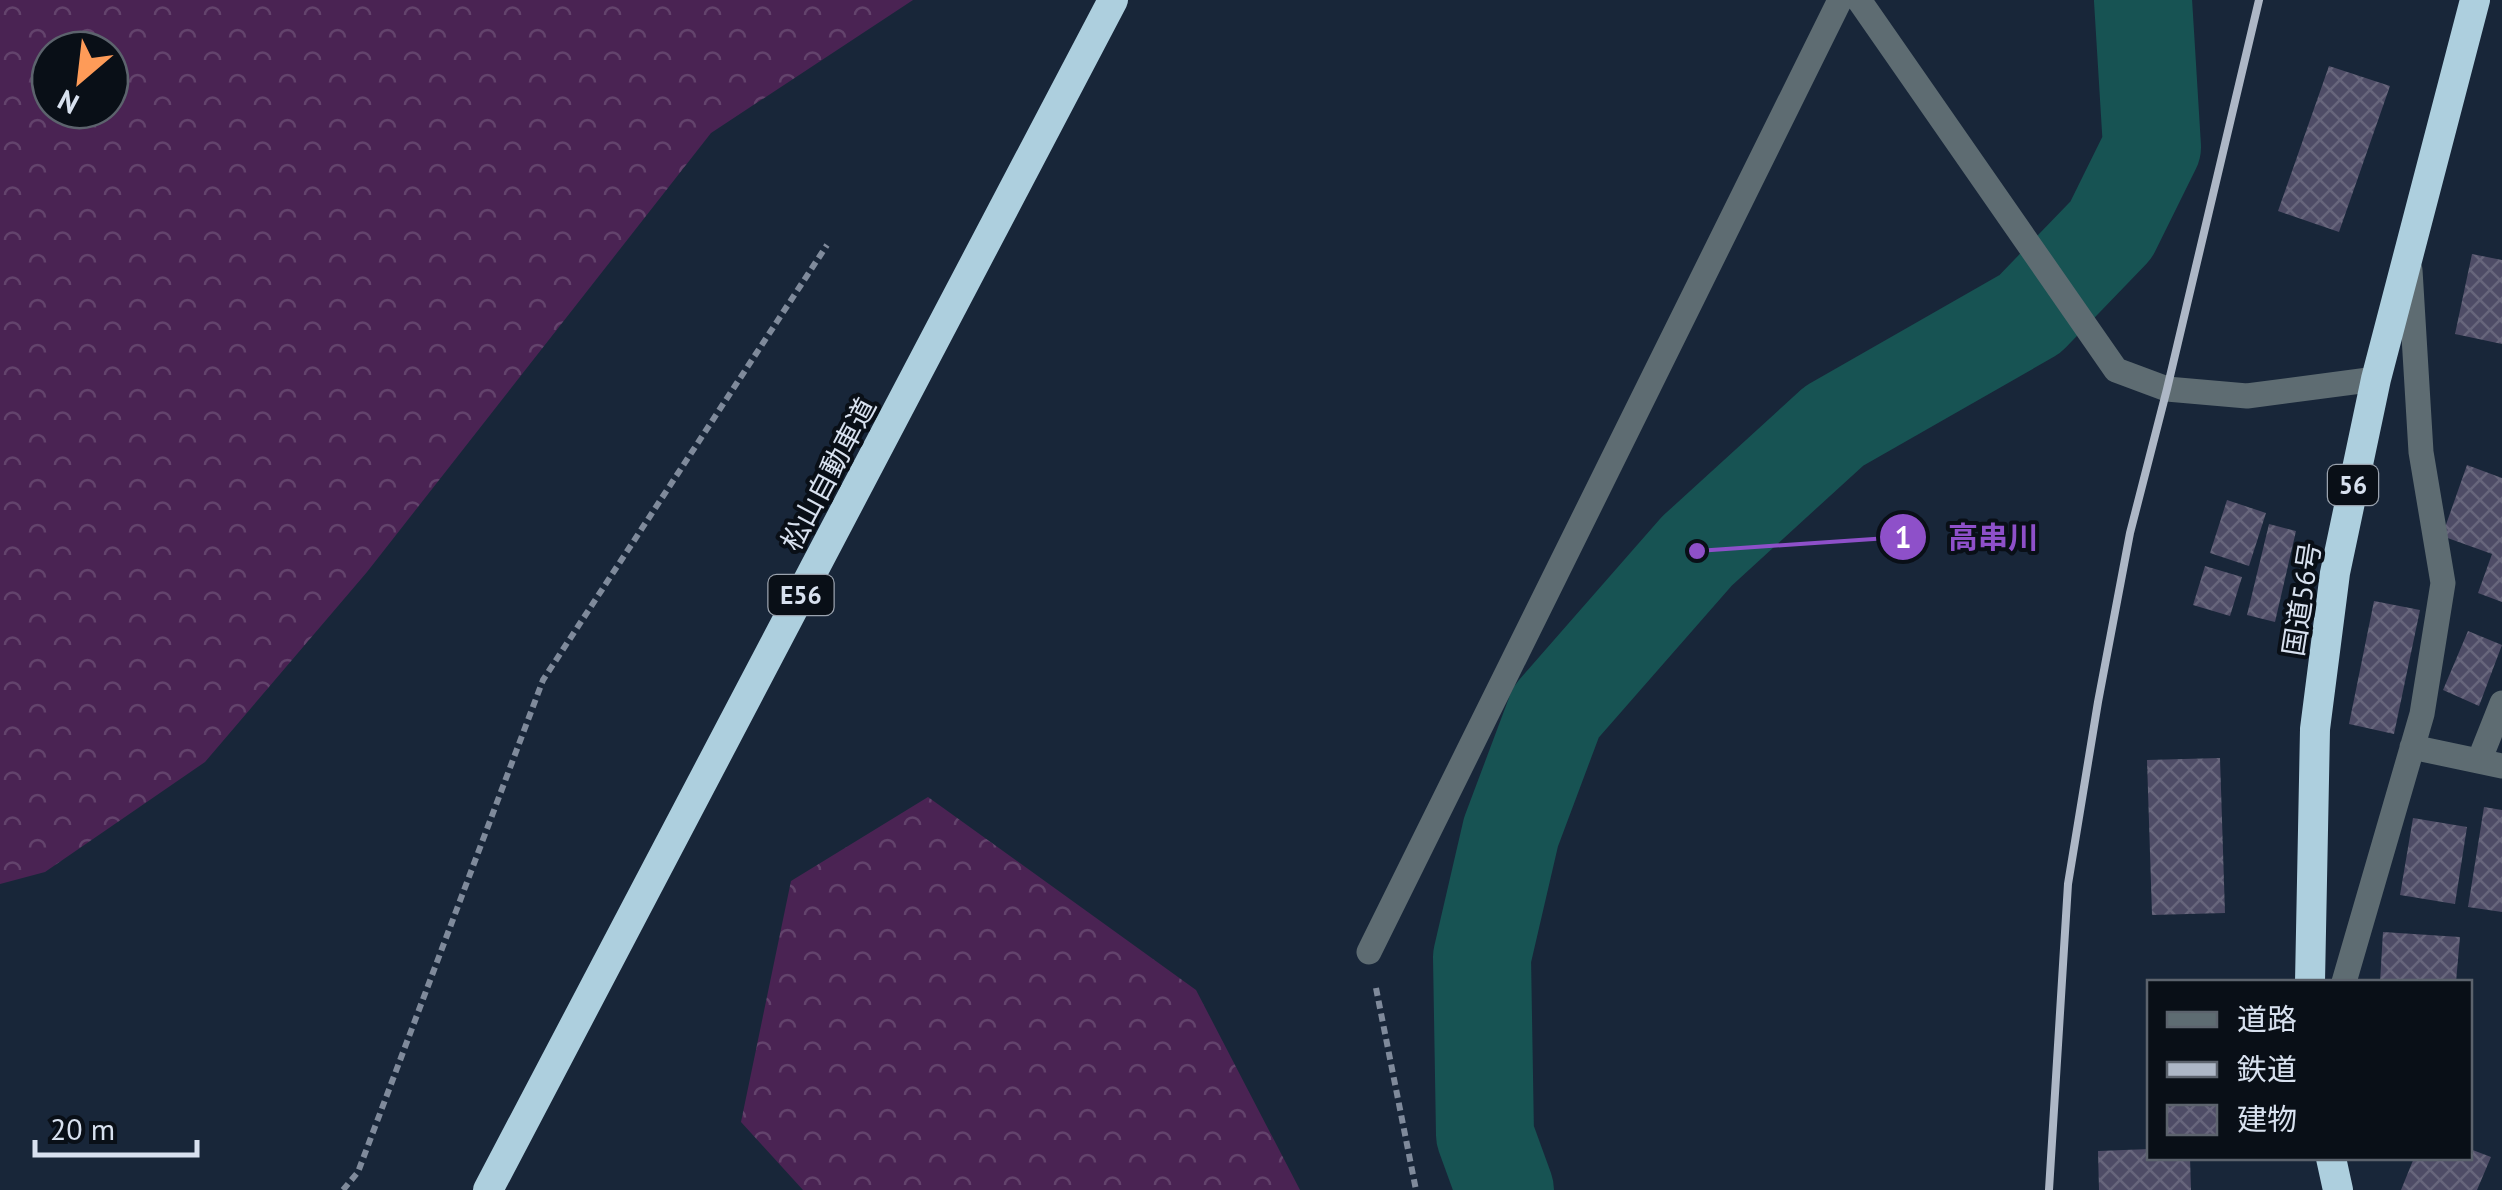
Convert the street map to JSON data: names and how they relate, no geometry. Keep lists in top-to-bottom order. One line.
{"streets":{"highway":["松山自動車道","56","E56","国道56号"]},"places":["高串川"],"legend":["道路","鉄道","建物"],"scale_bar":"20 m","north":"bottom left"}
